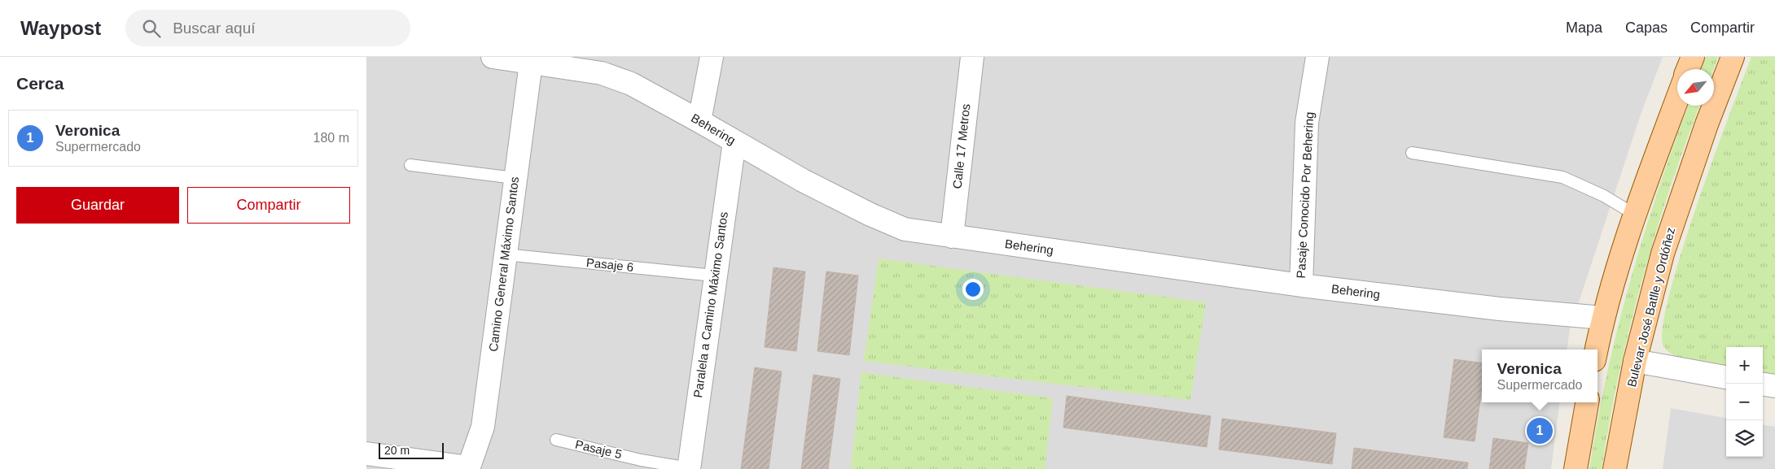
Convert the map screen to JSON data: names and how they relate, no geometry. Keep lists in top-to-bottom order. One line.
{"streets":{"main road":["Bulevar José Batlle y Ordóñez"],"street":["Behering","Calle 17 Metros","Pasaje Conocido Por Behering","Camino General Máximo Santos","Paralela a Camino Máximo Santos"],"lane":["Pasaje 6","Pasaje 5"]},"crossings":[["Behering","Calle 17 Metros"],["Behering","Pasaje Conocido Por Behering"],["Behering","Camino General Máximo Santos"],["Behering","Paralela a Camino Máximo Santos"],["Camino General Máximo Santos","Pasaje 6"],["Pasaje 6","Paralela a Camino Máximo Santos"],["Paralela a Camino Máximo Santos","Pasaje 5"]],"scale_bar":"20 m","north":"bottom left","page":{"header":"Waypost","search":"Buscar aquí","nav":["Mapa","Capas","Compartir"],"heading":"Cerca","list":[{"mark":"1","name":"Veronica","note":"Supermercado","value":"180 m"}],"buttons":["Guardar","Compartir"],"map_buttons":["+","−"],"popup":["Veronica","Supermercado"],"pins":"1","scale":"20 m"}}
